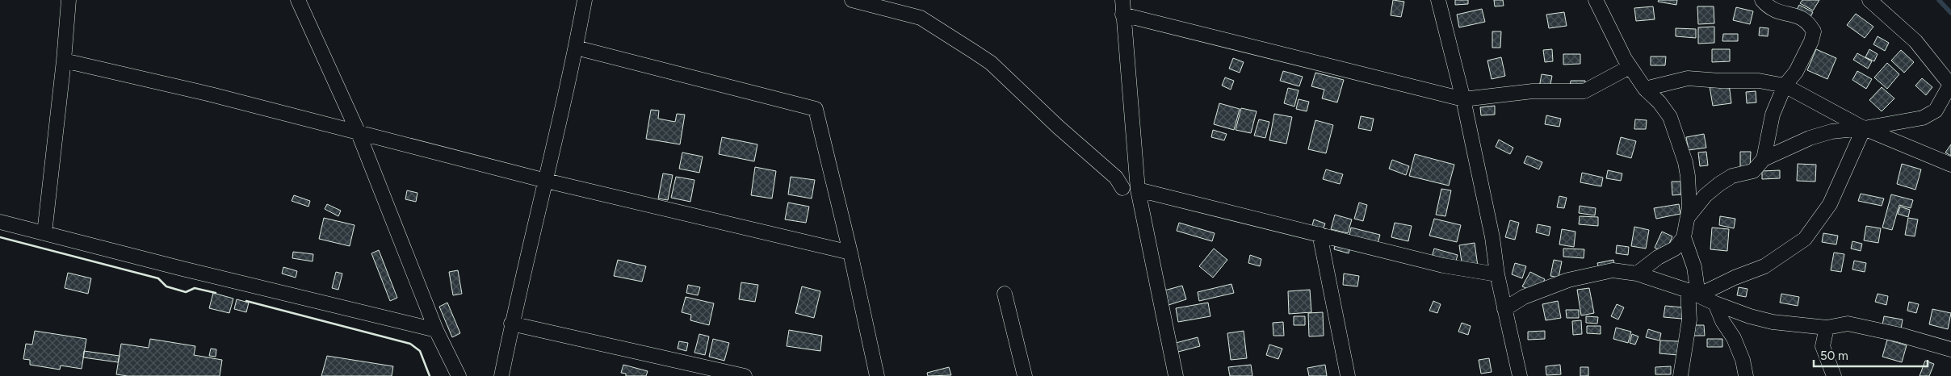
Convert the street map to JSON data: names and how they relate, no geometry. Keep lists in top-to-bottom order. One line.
{"scale_bar":"50 m"}
